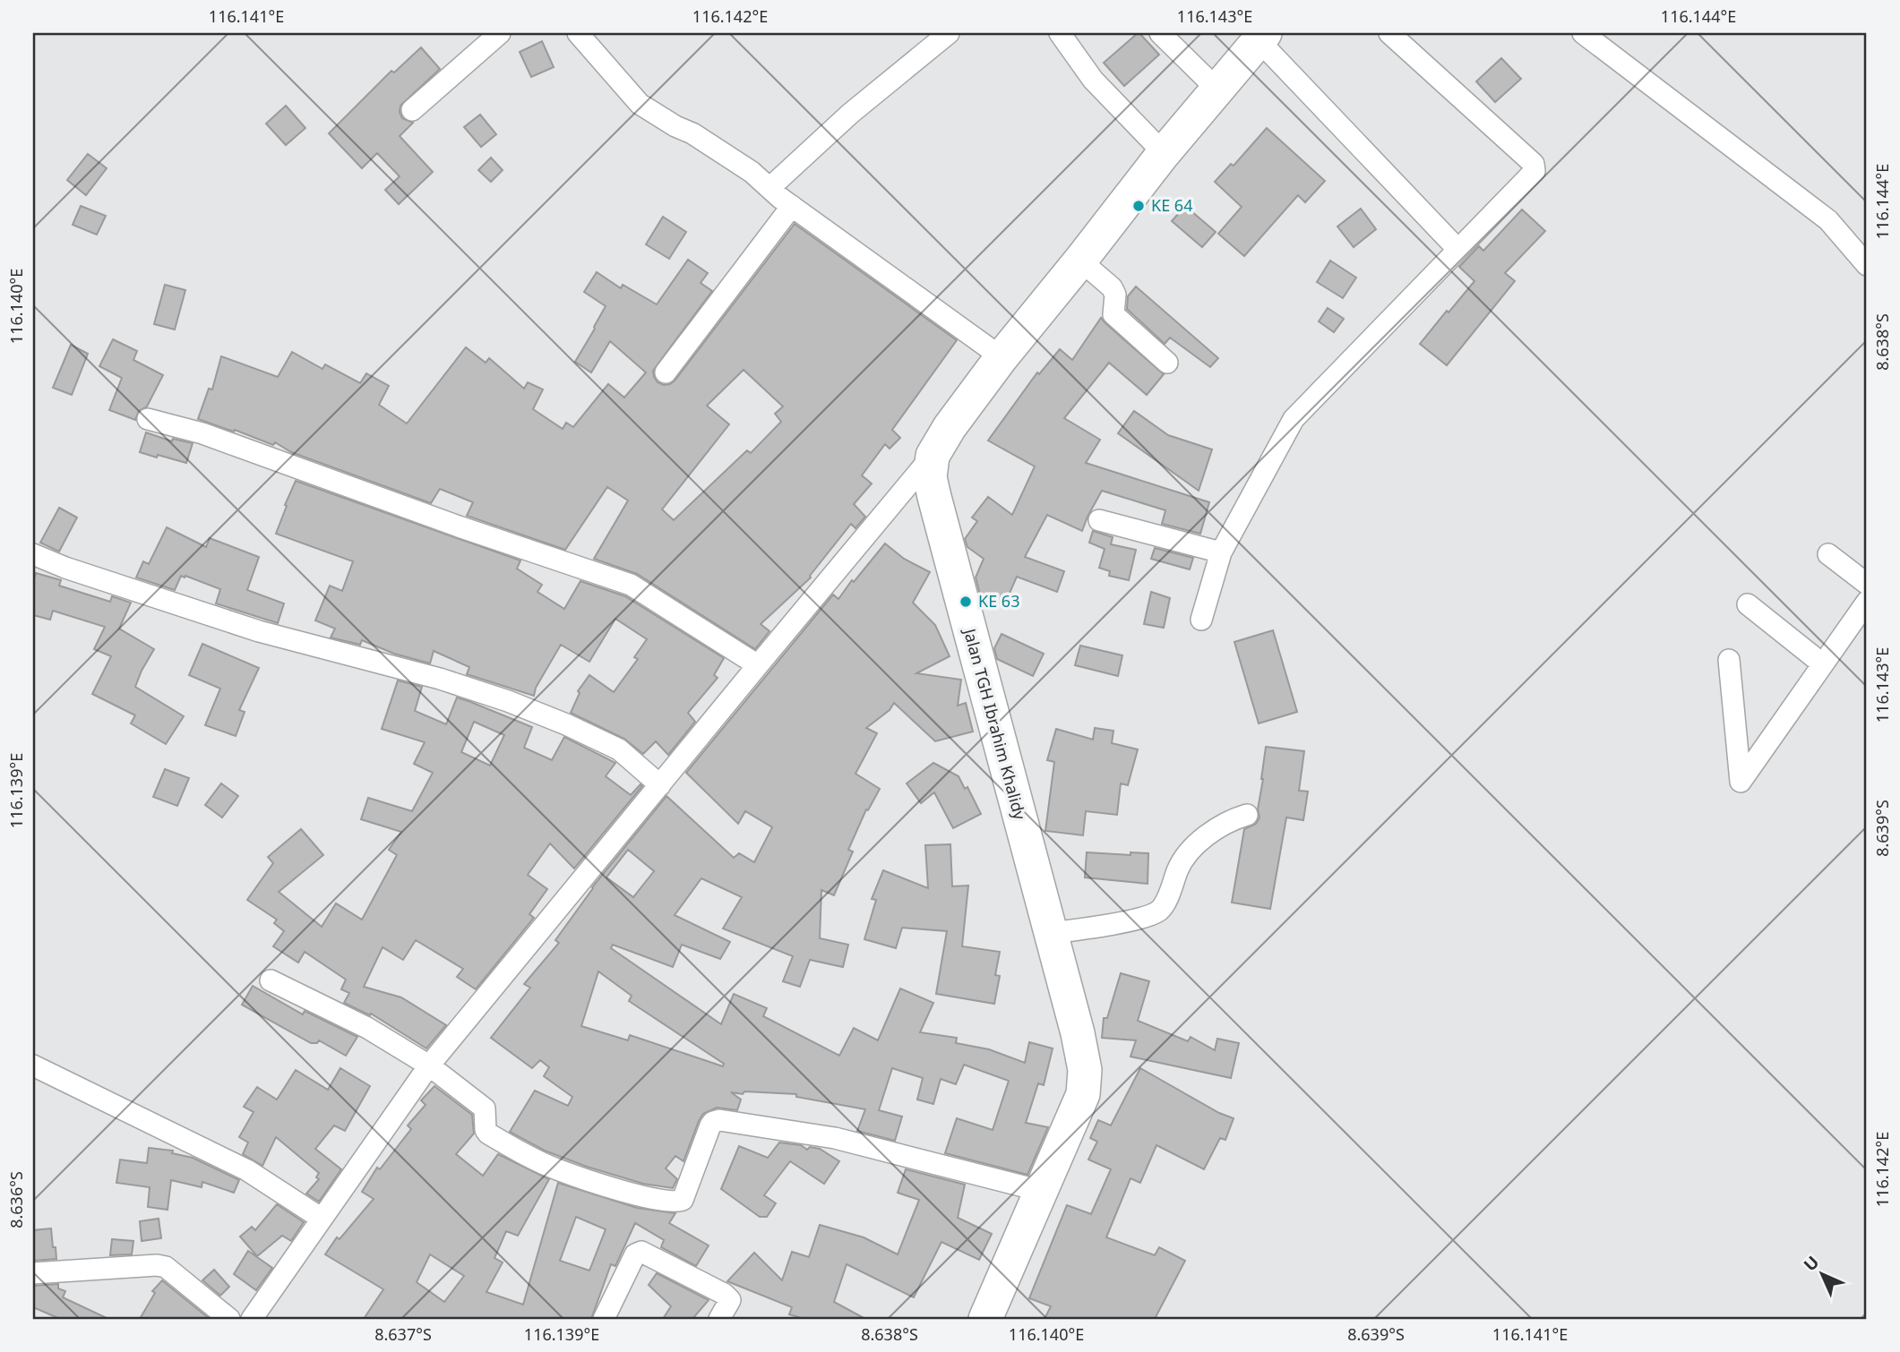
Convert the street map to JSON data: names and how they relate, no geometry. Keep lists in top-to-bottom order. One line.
{"streets":{"main road":["Jalan TGH Ibrahim Khalidy"]},"places":["KE 64","KE 63"],"north":"top left","coordinates":["116.141°E","116.142°E","116.143°E","116.144°E","116.140°E","8.638°S","116.139°E","8.639°S","8.636°S","8.637°S"]}
